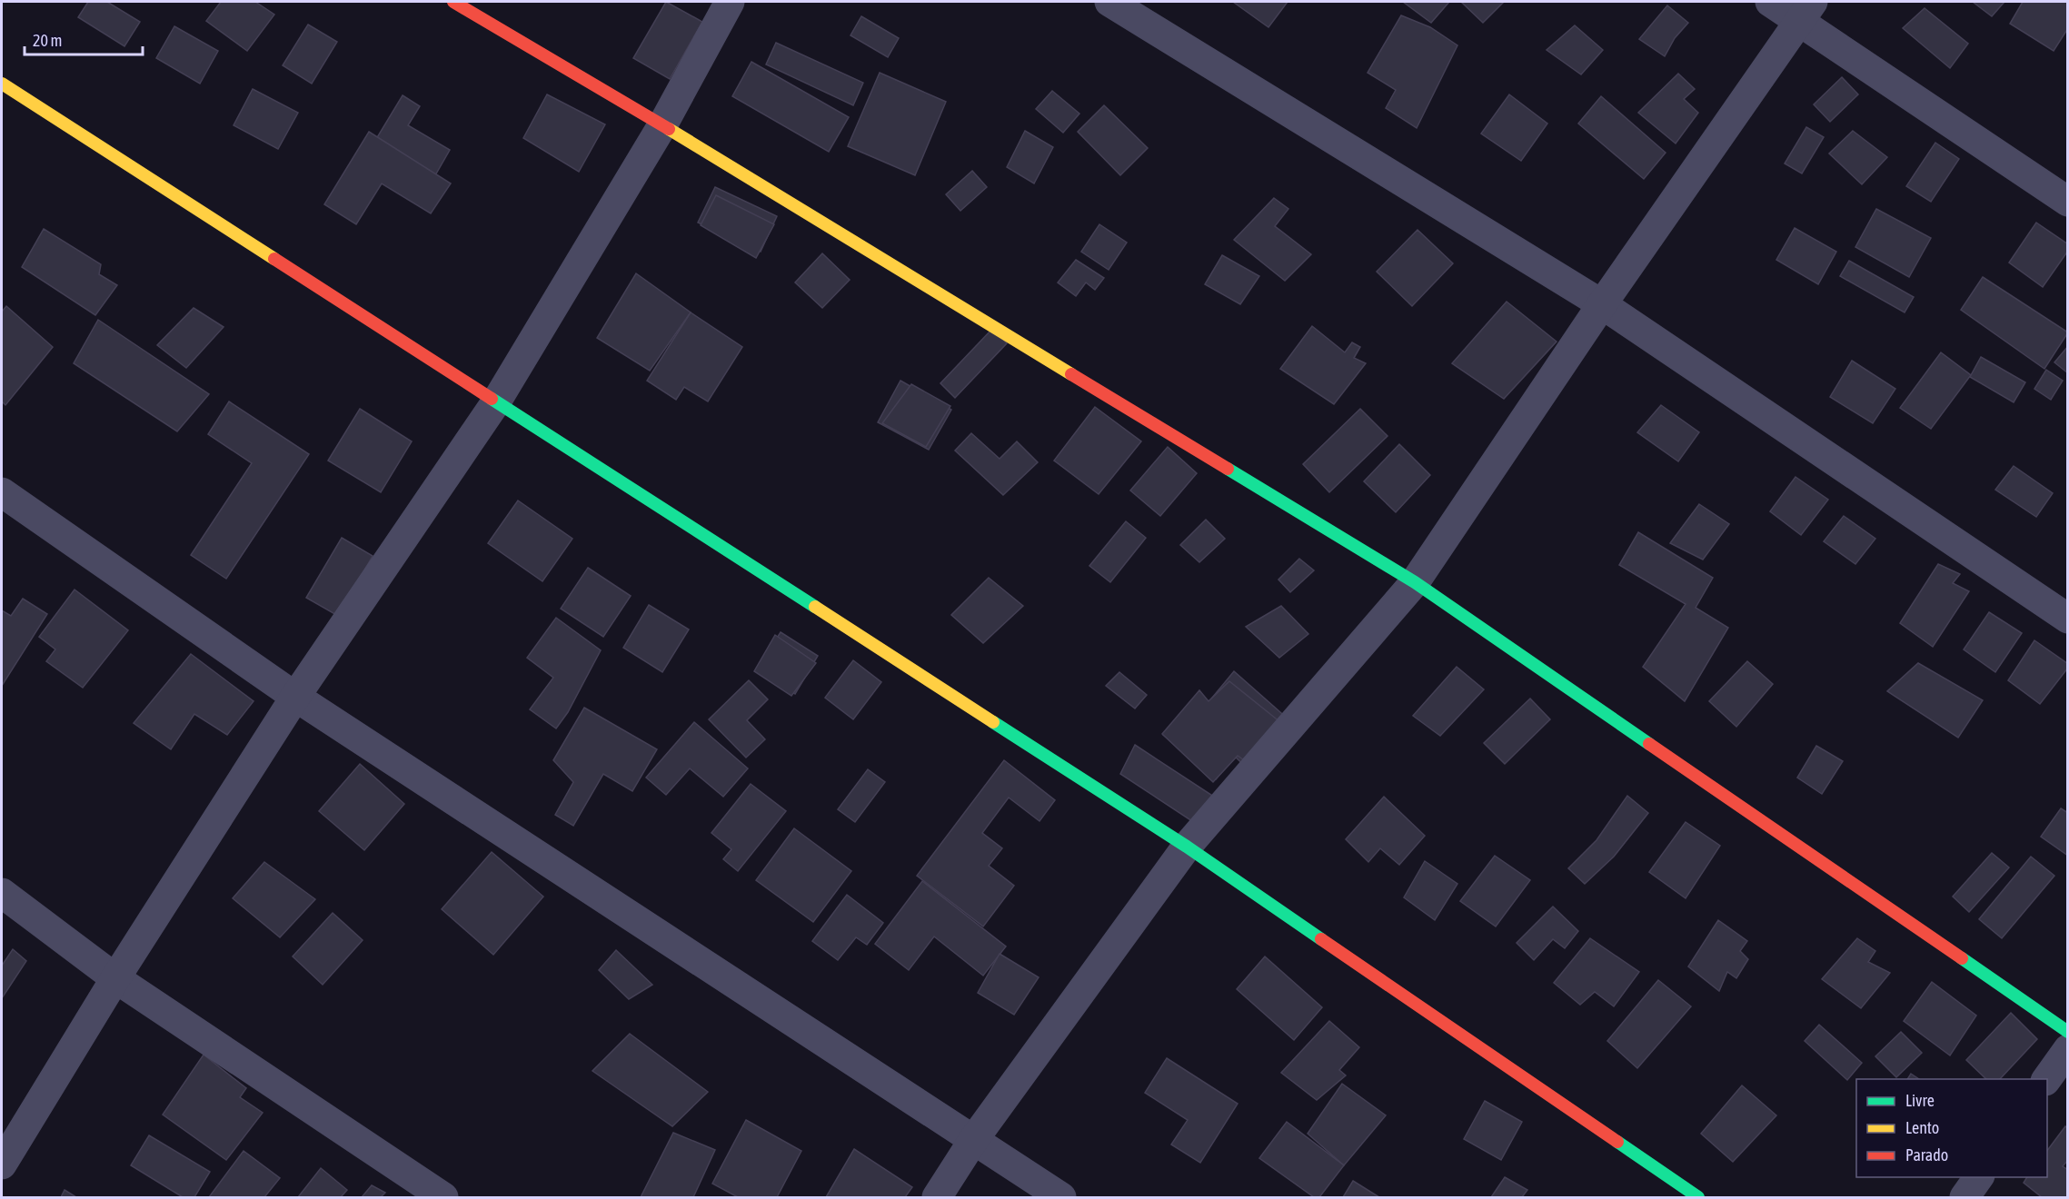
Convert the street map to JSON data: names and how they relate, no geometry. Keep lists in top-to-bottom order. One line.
{"legend":["Livre","Lento","Parado"],"scale_bar":"20 m"}
